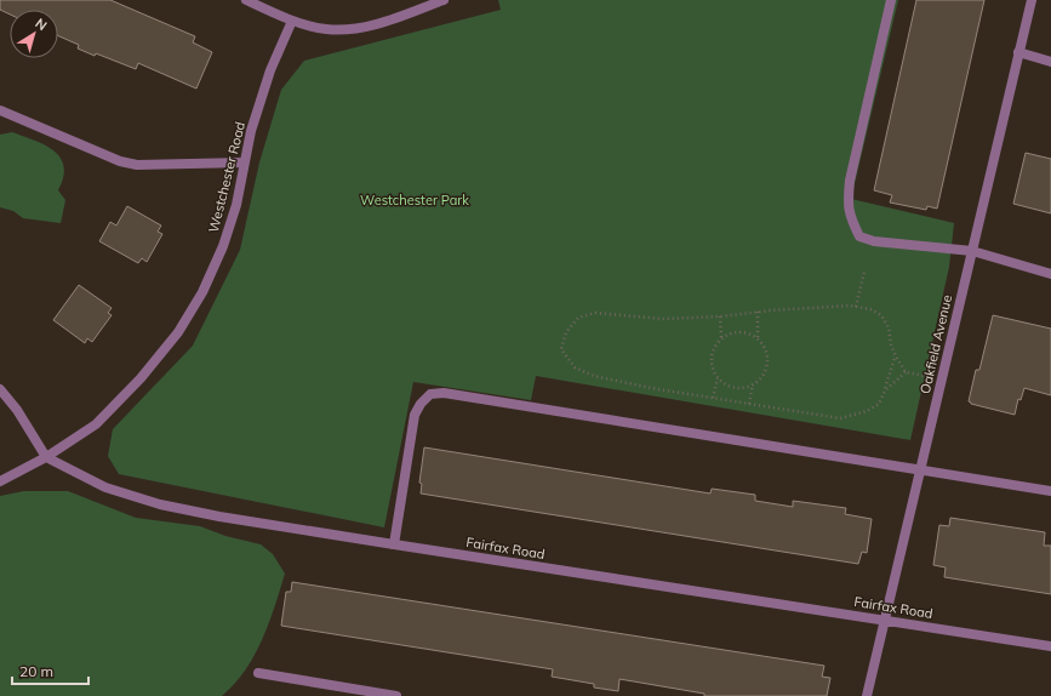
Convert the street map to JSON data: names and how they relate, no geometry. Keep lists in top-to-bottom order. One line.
{"streets":{"street":["Westchester Road","Oakfield Avenue","Fairfax Road"]},"crossings":[["Westchester Road","Fairfax Road"],["Oakfield Avenue","Fairfax Road"]],"parks":["Westchester Park"],"scale_bar":"20 m","north":"top right"}
